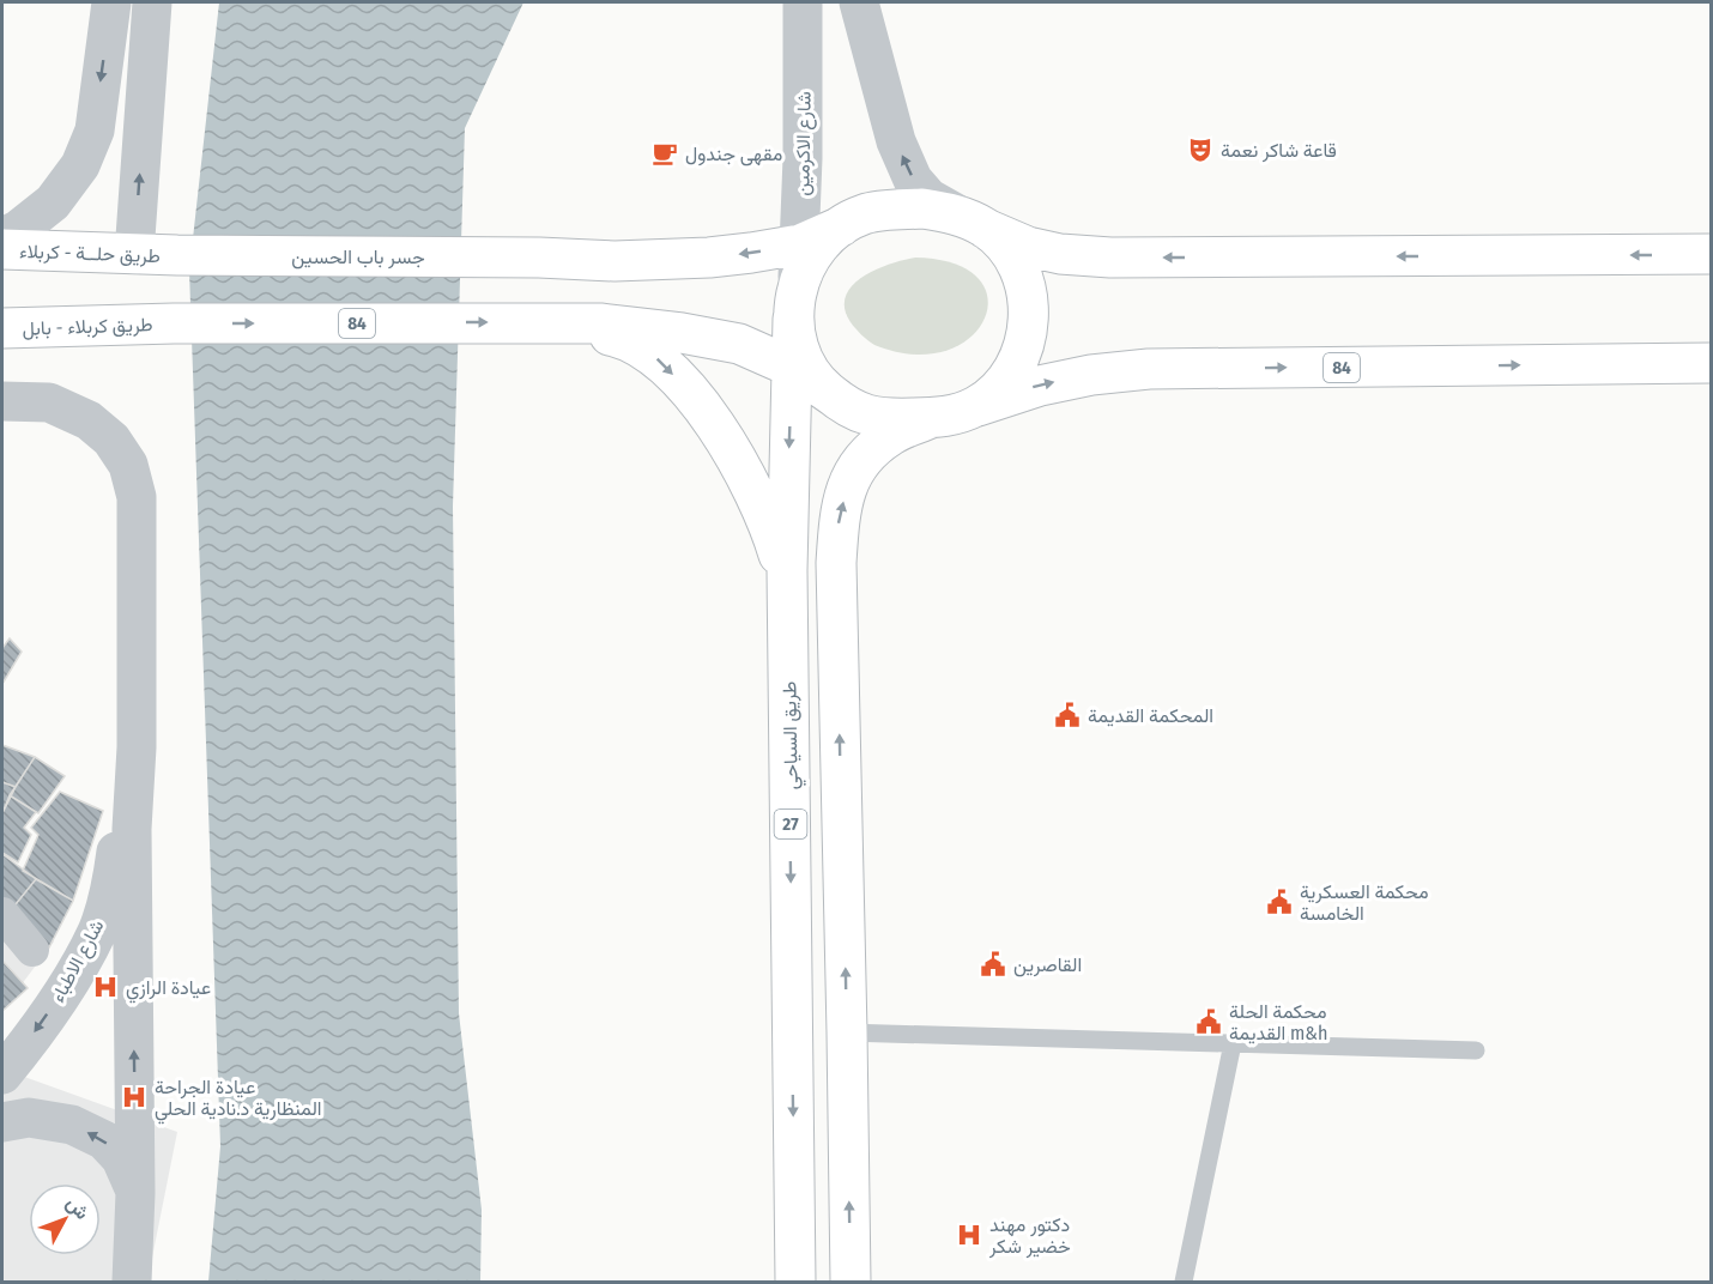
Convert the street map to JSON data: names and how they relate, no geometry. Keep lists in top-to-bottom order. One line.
{"streets":{"main road":["طريق حلــة - كربلاء","جسر باب الحسين","84","طريق كربلاء - بابل","طريق السياحي","27"],"street":["شارع الاكرمين","شارع الاطباء"]},"crossings":[["شارع الاكرمين","جسر باب الحسين"],["شارع الاكرمين","84"],["شارع الاكرمين","طريق السياحي"],["طريق حلــة - كربلاء","جسر باب الحسين"],["جسر باب الحسين","84"],["جسر باب الحسين","طريق السياحي"],["84","طريق كربلاء - بابل"],["84","طريق السياحي"]],"one_way":["طريق كربلاء - بابل"],"places":{"theatre":["قاعة شاكر نعمة"],"cafe":["مقهى جندول"],"public building":["المحكمة القديمة","محكمة العسكرية الخامسة","القاصرين","محكمة الحلة القديمة m&h"],"hospital":["عيادة الرازي","عيادة الجراحة المنظارية د.نادية الحلي","دكتور مهند خضير شكر"]},"north":"top right"}
